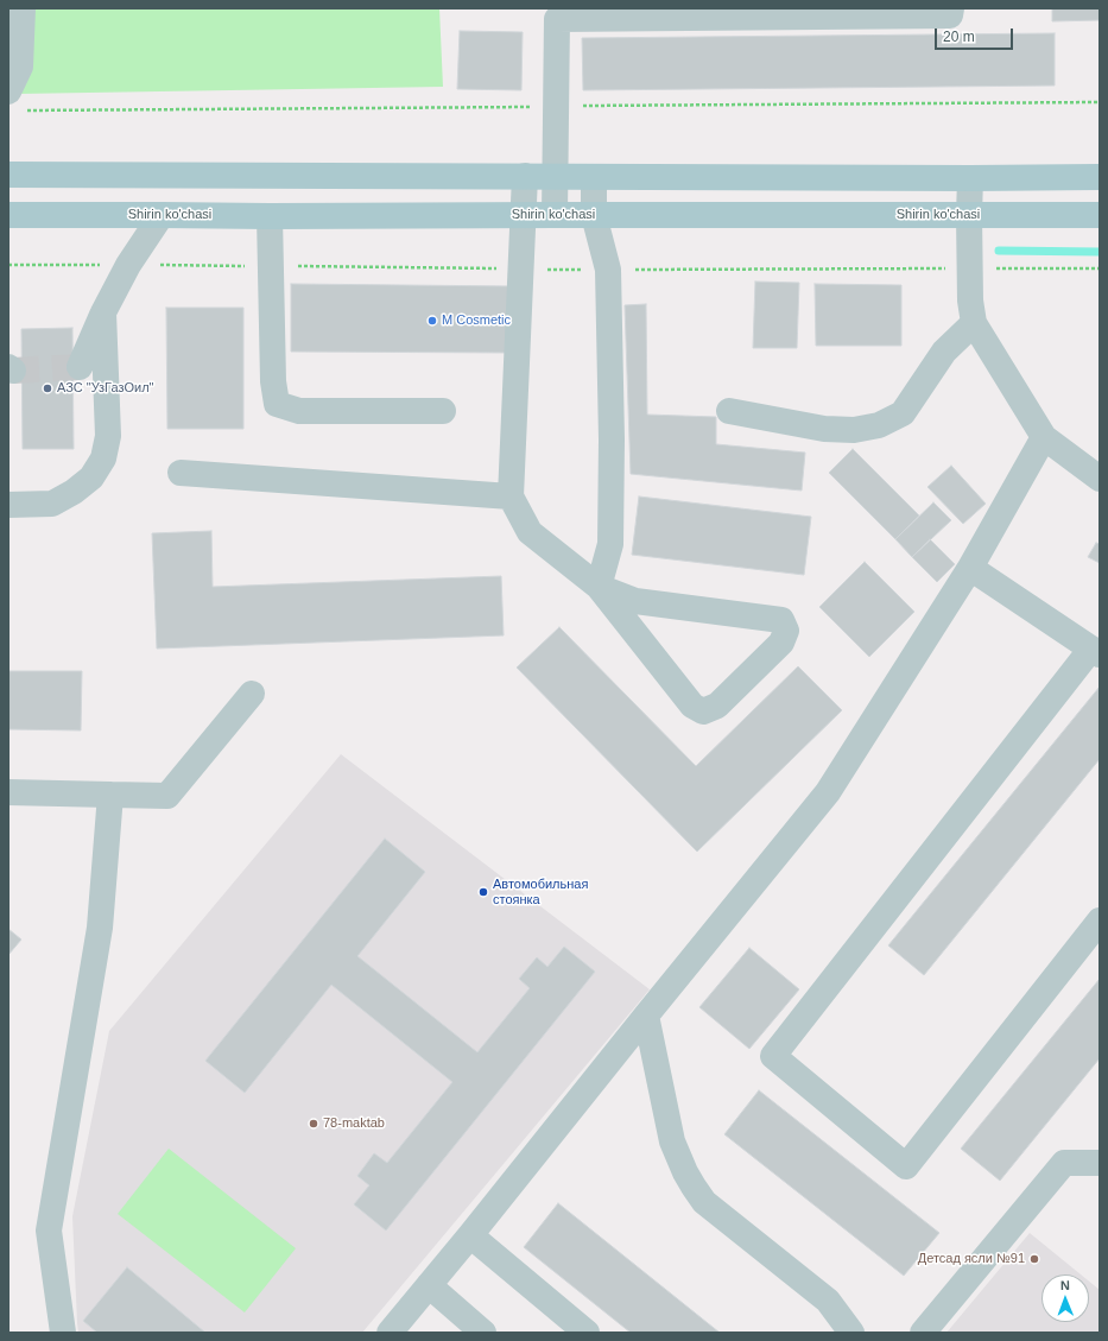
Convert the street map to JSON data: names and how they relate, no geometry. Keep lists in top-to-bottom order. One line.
{"streets":{"main road":["Shirin ko'chasi"]},"places":["M Cosmetic","АЗС \"УзГазОил\"","Автомобильная стоянка","78-maktab","Детсад ясли №91"],"scale_bar":"20 m","north":"top"}
